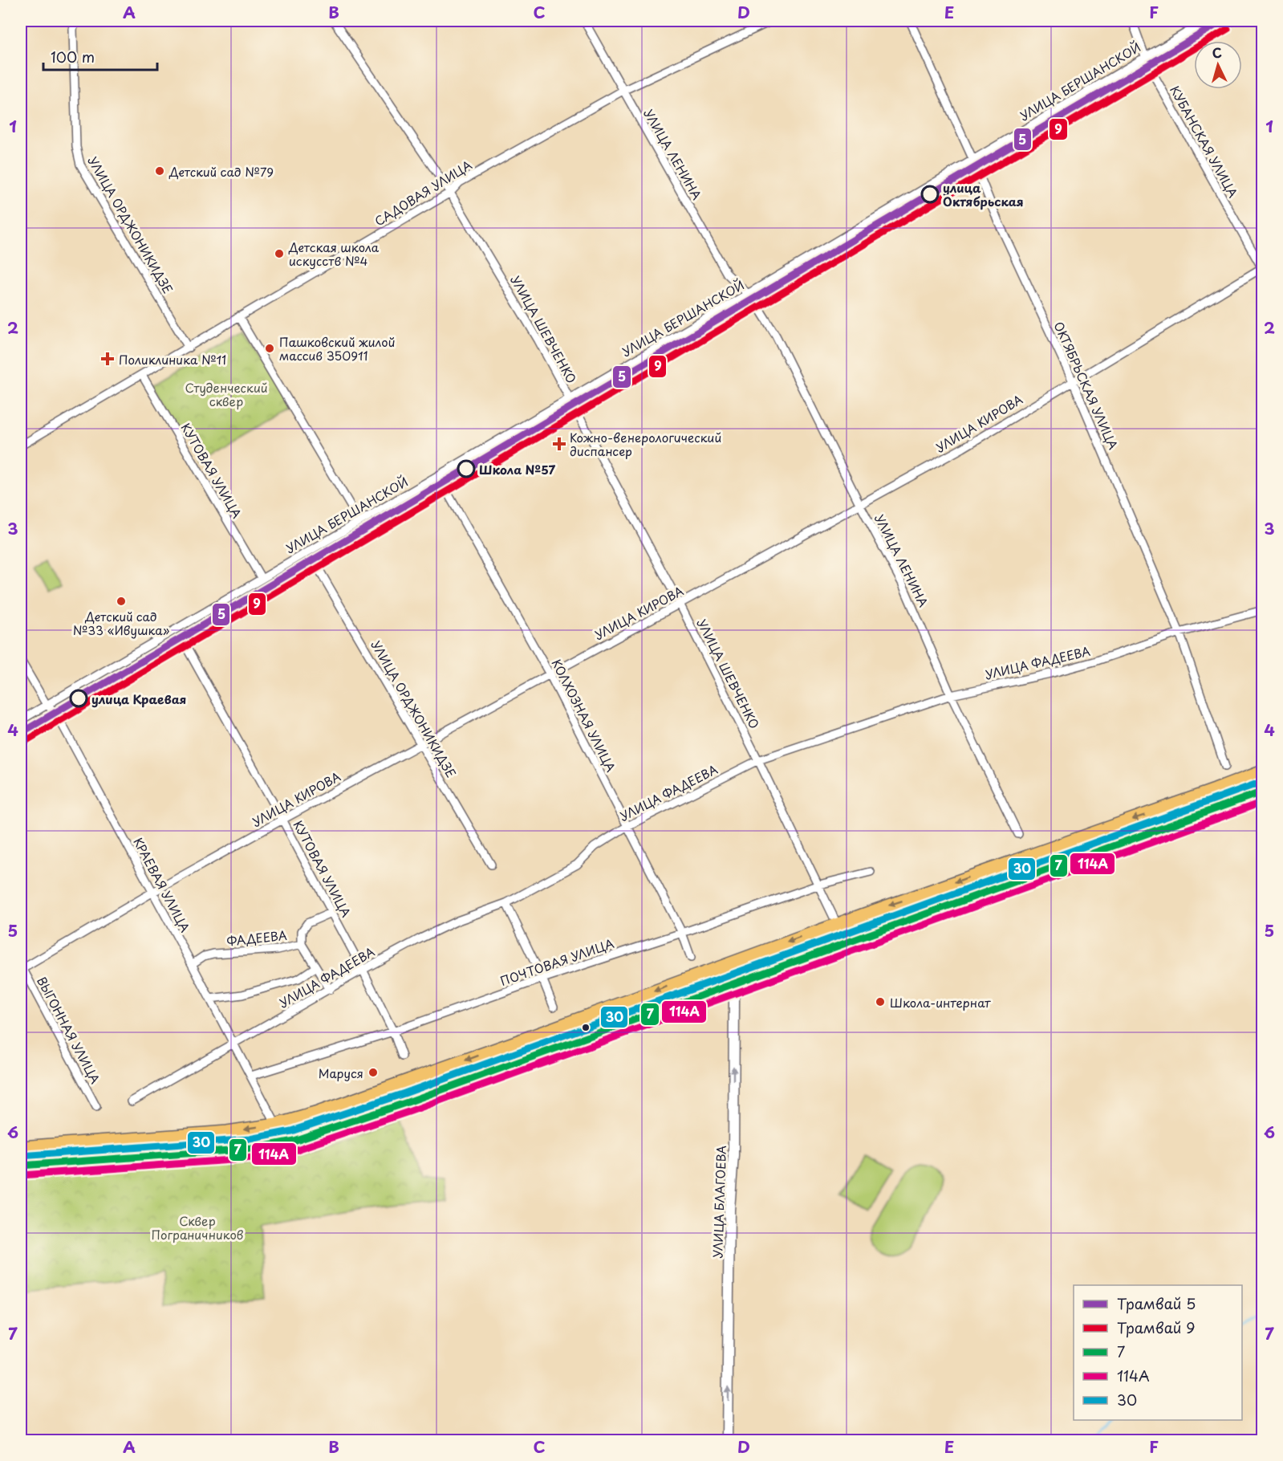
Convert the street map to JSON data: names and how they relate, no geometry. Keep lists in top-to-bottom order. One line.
{"streets":{"street":["УЛИЦА БЕРШАНСКОЙ","КУБАНСКАЯ УЛИЦА","УЛИЦА ЛЕНИНА","САДОВАЯ УЛИЦА","УЛИЦА ОРДЖОНИКИДЗЕ","УЛИЦА ШЕВЧЕНКО","ОКТЯБРЬСКАЯ УЛИЦА","УЛИЦА КИРОВА","КУТОВАЯ УЛИЦА","УЛИЦА ФАДЕЕВА","КОЛХОЗНАЯ УЛИЦА","КРАЕВАЯ УЛИЦА","ФАДЕЕВА","ПОЧТОВАЯ УЛИЦА","ВЫГОННАЯ УЛИЦА","УЛИЦА БЛАГОЕВА"]},"crossings":[["УЛИЦА БЕРШАНСКОЙ","КУБАНСКАЯ УЛИЦА"],["УЛИЦА БЕРШАНСКОЙ","УЛИЦА ЛЕНИНА"],["УЛИЦА БЕРШАНСКОЙ","УЛИЦА ШЕВЧЕНКО"],["УЛИЦА БЕРШАНСКОЙ","ОКТЯБРЬСКАЯ УЛИЦА"],["УЛИЦА БЕРШАНСКОЙ","КУТОВАЯ УЛИЦА"],["УЛИЦА БЕРШАНСКОЙ","КРАЕВАЯ УЛИЦА"],["КУБАНСКАЯ УЛИЦА","УЛИЦА КИРОВА"],["УЛИЦА ЛЕНИНА","САДОВАЯ УЛИЦА"],["УЛИЦА ЛЕНИНА","УЛИЦА КИРОВА"],["УЛИЦА ЛЕНИНА","УЛИЦА ФАДЕЕВА"],["САДОВАЯ УЛИЦА","УЛИЦА ОРДЖОНИКИДЗЕ"],["САДОВАЯ УЛИЦА","УЛИЦА ШЕВЧЕНКО"],["САДОВАЯ УЛИЦА","КУТОВАЯ УЛИЦА"],["УЛИЦА ОРДЖОНИКИДЗЕ","УЛИЦА КИРОВА"],["УЛИЦА ШЕВЧЕНКО","УЛИЦА КИРОВА"],["УЛИЦА ШЕВЧЕНКО","УЛИЦА ФАДЕЕВА"],["УЛИЦА ШЕВЧЕНКО","ПОЧТОВАЯ УЛИЦА"],["ОКТЯБРЬСКАЯ УЛИЦА","УЛИЦА КИРОВА"],["ОКТЯБРЬСКАЯ УЛИЦА","УЛИЦА ФАДЕЕВА"],["УЛИЦА КИРОВА","КУТОВАЯ УЛИЦА"],["УЛИЦА КИРОВА","КОЛХОЗНАЯ УЛИЦА"],["УЛИЦА КИРОВА","КРАЕВАЯ УЛИЦА"],["УЛИЦА КИРОВА","ВЫГОННАЯ УЛИЦА"],["КУТОВАЯ УЛИЦА","УЛИЦА ФАДЕЕВА"],["КУТОВАЯ УЛИЦА","ПОЧТОВАЯ УЛИЦА"],["УЛИЦА ФАДЕЕВА","КОЛХОЗНАЯ УЛИЦА"],["УЛИЦА ФАДЕЕВА","КРАЕВАЯ УЛИЦА"],["УЛИЦА ФАДЕЕВА","ФАДЕЕВА"],["КОЛХОЗНАЯ УЛИЦА","ПОЧТОВАЯ УЛИЦА"],["КРАЕВАЯ УЛИЦА","ФАДЕЕВА"],["КРАЕВАЯ УЛИЦА","ПОЧТОВАЯ УЛИЦА"]],"one_way":["УЛИЦА БЛАГОЕВА"],"parks":["Студенческий сквер","Сквер Пограничников"],"places":{"other":["Детский сад №79","улица Октябрьская","Детская школа искусств №4","Пашковский жилой массив 350911","Школа №57","Детский сад №33 «Ивушка»","улица Краевая","Школа-интернат","Маруся"],"health":["Поликлиника №11","Кожно-венерологический диспансер"]},"lines":["tram line 5","tram line 9","transit line 30","transit line 7","transit line 114А"],"legend":["Трамвай 5","Трамвай 9","7","114А","30"],"scale_bar":"100 m","north":"top","grid":{"columns":["A","B","C","D","E","F"],"rows":["1","2","3","4","5","6","7"]}}
